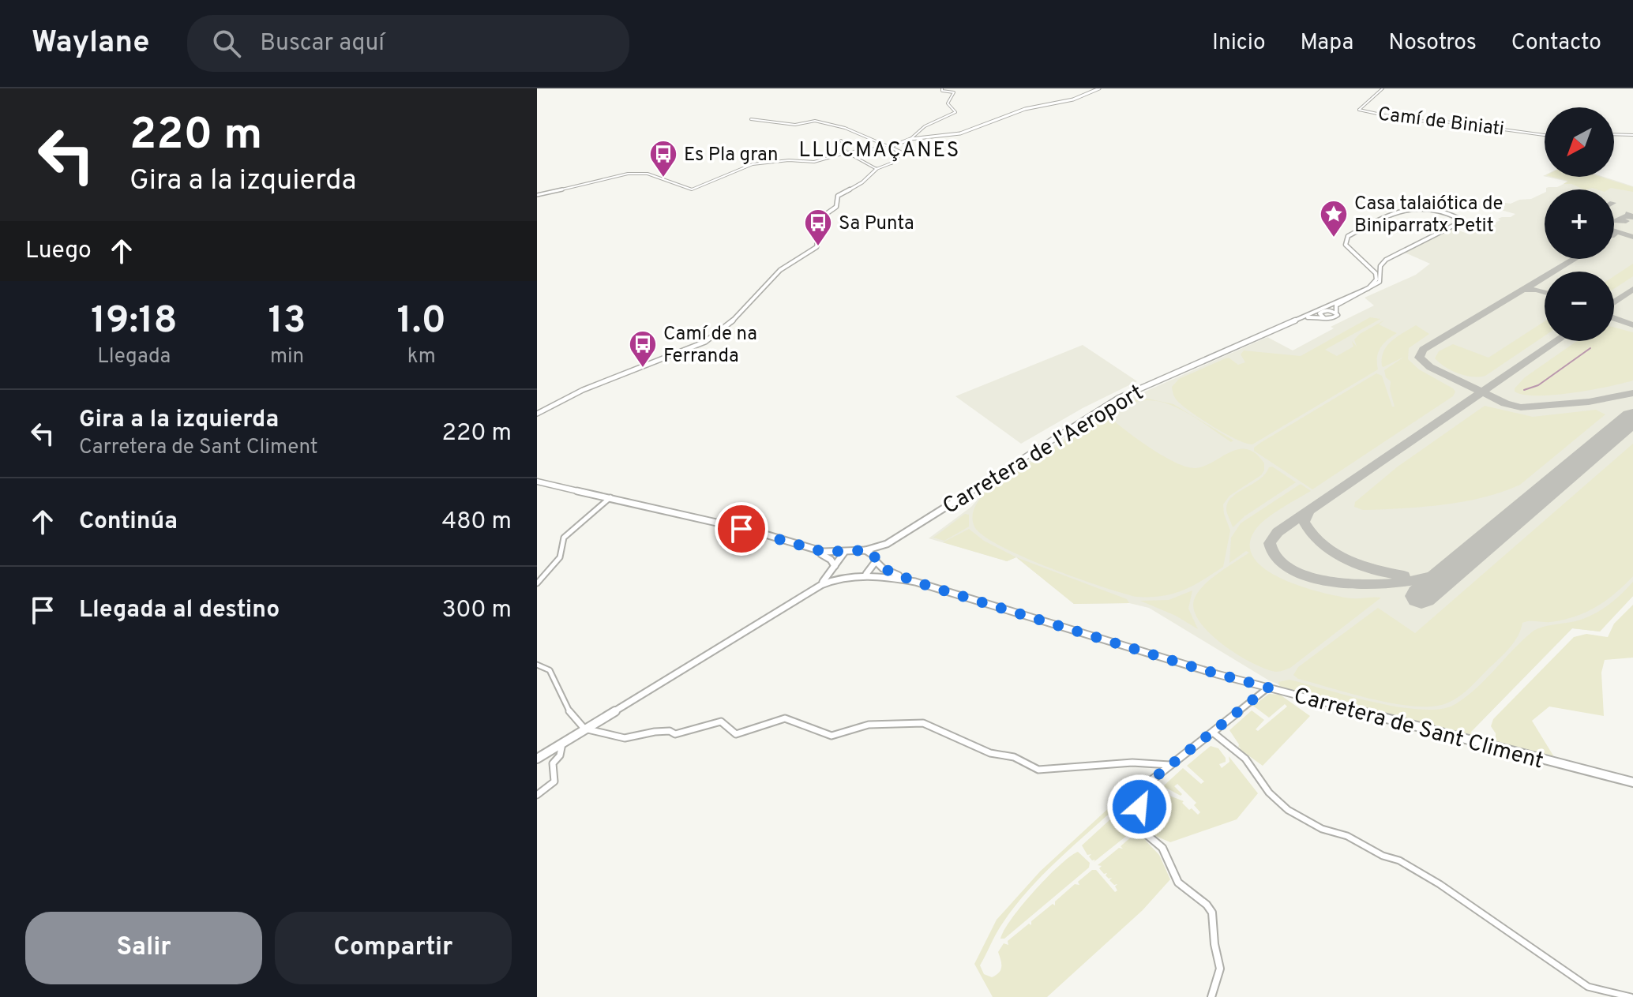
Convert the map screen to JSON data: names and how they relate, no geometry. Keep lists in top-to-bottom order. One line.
{"streets":{"main road":["Carretera de l'Aeroport","Carretera de Sant Climent"],"street":["Camí de Biniati"]},"districts":["LLUCMAÇANES"],"places":{"bus stop":["Es Pla gran","Sa Punta","Camí de na Ferranda"],"place":["Casa talaiótica de Biniparratx Petit"]},"north":"bottom left","page":{"header":"Waylane","search":"Buscar aquí","nav":["Inicio","Mapa","Nosotros","Contacto"],"turn":["220 m","Gira a la izquierda"],"map_buttons":["+","−"],"then":"Luego","eta":["19:18","Llegada","13","min","1.0","km"],"list":[{"name":"Gira a la izquierda","note":"Carretera de Sant Climent","value":"220 m"},{"name":"Continúa","value":"480 m"},{"name":"Llegada al destino","value":"300 m"}],"buttons":["Salir","Compartir"]}}
